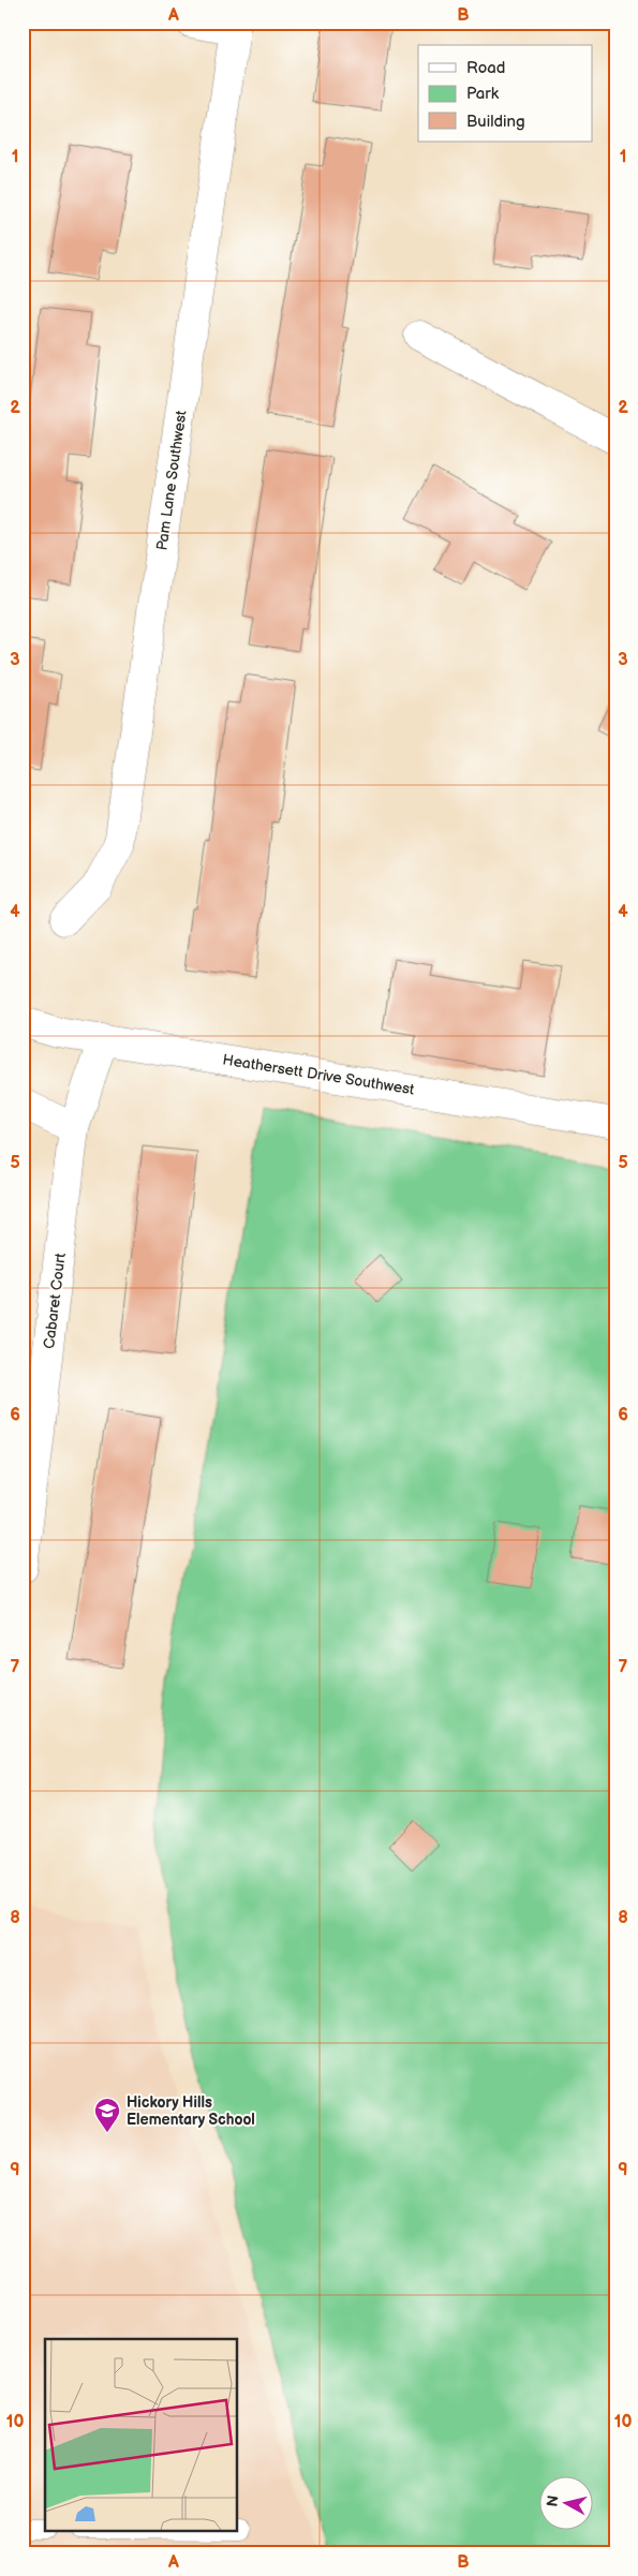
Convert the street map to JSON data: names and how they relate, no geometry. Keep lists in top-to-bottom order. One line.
{"streets":{"street":["Pam Lane Southwest","Heathersett Drive Southwest","Cabaret Court"]},"crossings":[["Heathersett Drive Southwest","Cabaret Court"]],"places":{"school or university":["Hickory Hills Elementary School"]},"legend":["Road","Park","Building"],"north":"left","grid":{"columns":["A","B"],"rows":["1","2","3","4","5","6","7","8","9","10"]}}
